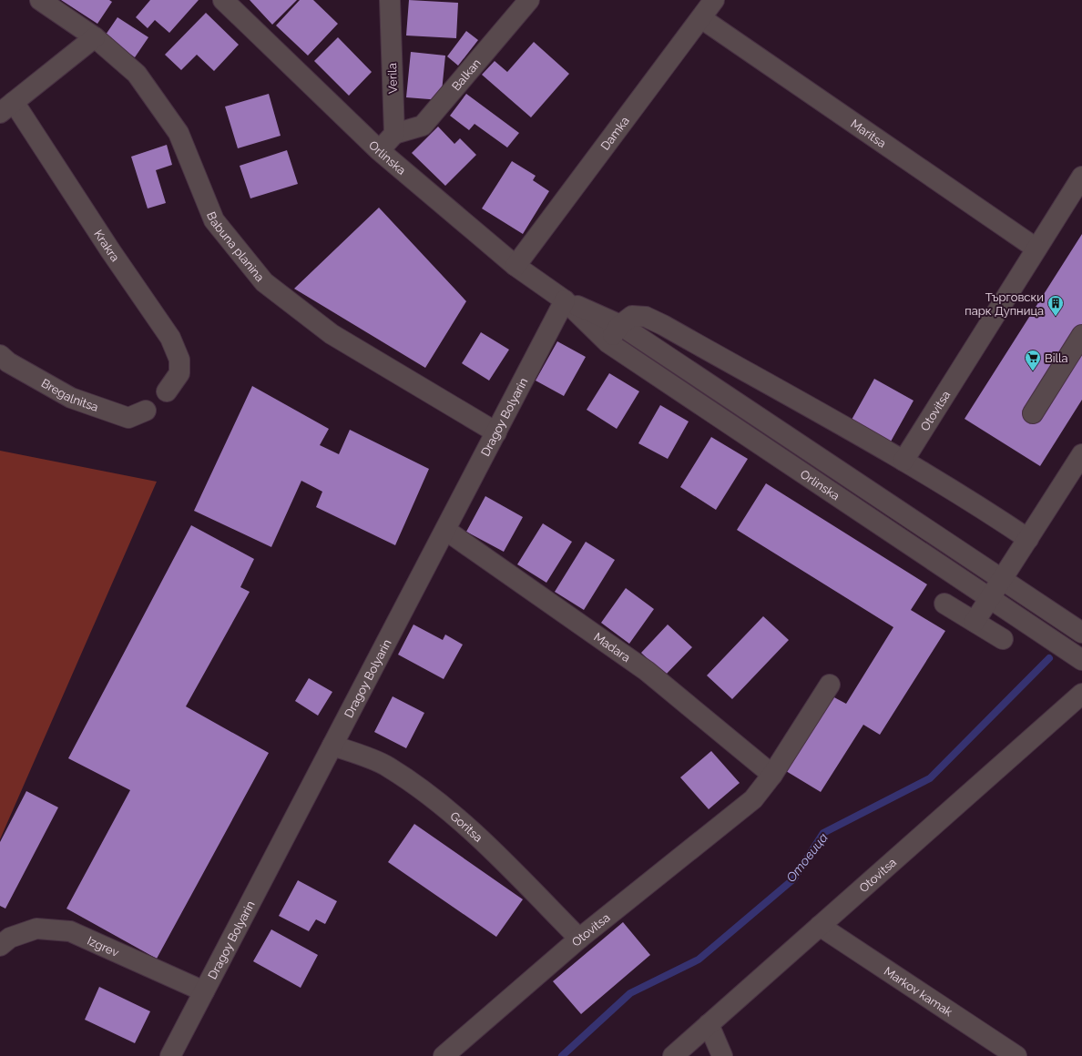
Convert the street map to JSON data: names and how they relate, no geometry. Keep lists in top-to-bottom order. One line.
{"streets":{"street":["Balkan","Verila","Damka","Maritsa","Orlinska","Krakra","Babuna planina","Bregalnitsa","Otovitsa","Dragoy Bolyarin","Madara","Goritsa","Izgrev","Markov kamak"]},"crossings":[["Balkan","Verila"],["Damka","Maritsa"],["Damka","Orlinska"],["Maritsa","Otovitsa"],["Orlinska","Dragoy Bolyarin"],["Babuna planina","Dragoy Bolyarin"],["Otovitsa","Madara"],["Otovitsa","Goritsa"],["Otovitsa","Markov kamak"],["Dragoy Bolyarin","Madara"],["Dragoy Bolyarin","Goritsa"],["Dragoy Bolyarin","Izgrev"]],"water":["Отовица"],"places":{"building":["Търговски парк Дупница"],"supermarket":["Billa"]}}
